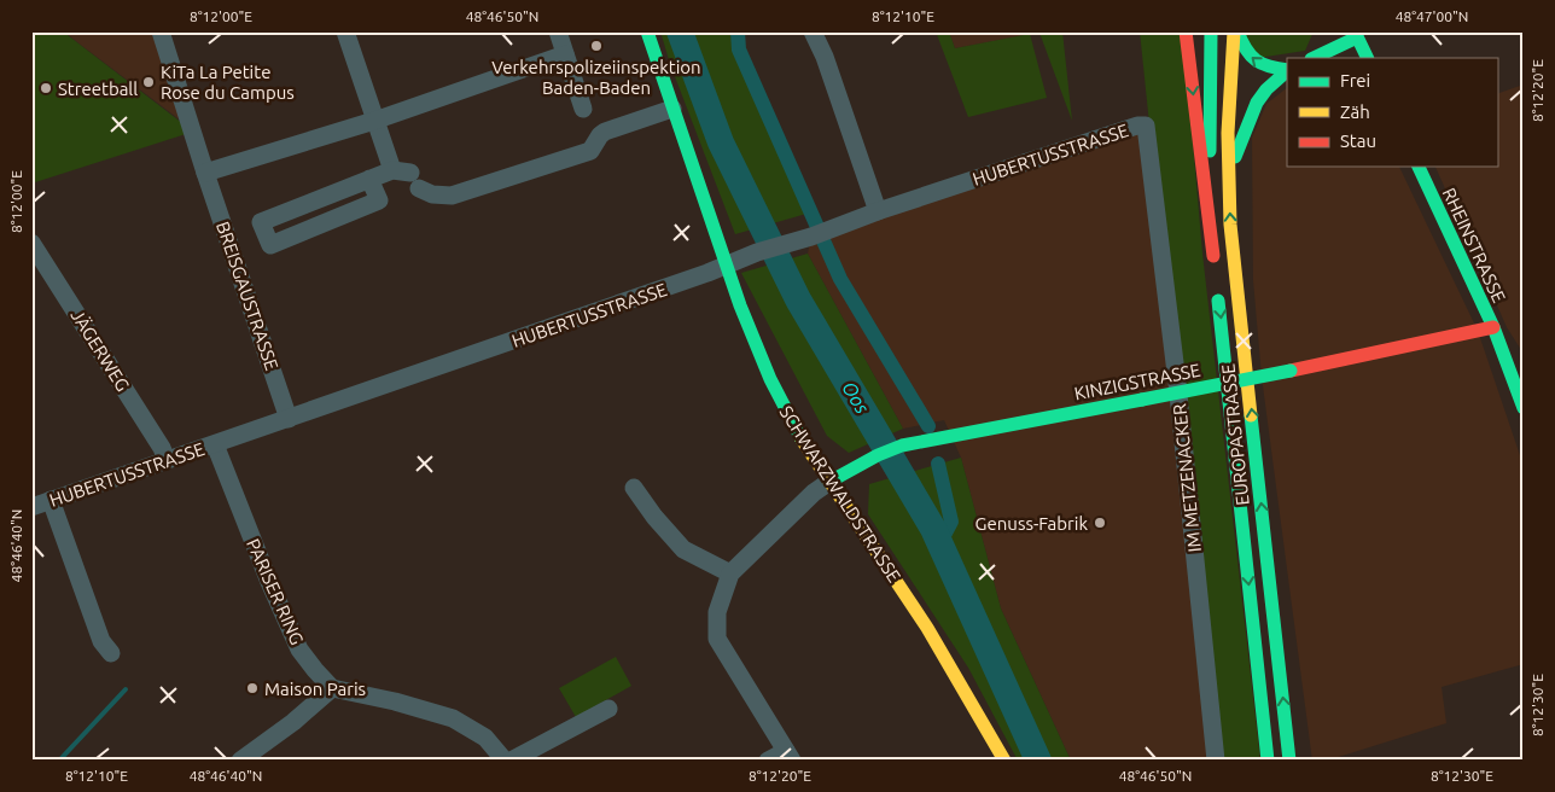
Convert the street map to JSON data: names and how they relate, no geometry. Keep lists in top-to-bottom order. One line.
{"streets":{"main road":["RHEINSTRASSE","KINZIGSTRASSE","EUROPASTRASSE","SCHWARZWALDSTRASSE"],"street":["HUBERTUSSTRASSE","BREISGAUSTRASSE","JÄGERWEG","IM METZENACKER","PARISER RING"]},"crossings":[["HUBERTUSSTRASSE","BREISGAUSTRASSE"],["HUBERTUSSTRASSE","JÄGERWEG"],["HUBERTUSSTRASSE","IM METZENACKER"],["HUBERTUSSTRASSE","SCHWARZWALDSTRASSE"],["HUBERTUSSTRASSE","PARISER RING"],["RHEINSTRASSE","KINZIGSTRASSE"],["KINZIGSTRASSE","SCHWARZWALDSTRASSE"]],"water":["Oos"],"places":["Verkehrspolizeiinspektion Baden-Baden","KiTa La Petite Rose du Campus","Streetball","Genuss-Fabrik","Maison Paris"],"legend":["Frei","Zäh","Stau"],"coordinates":["8°12'00\"E","48°46'50\"N","8°12'10\"E","48°47'00\"N","8°12'20\"E","48°46'40\"N","8°12'30\"E"]}
